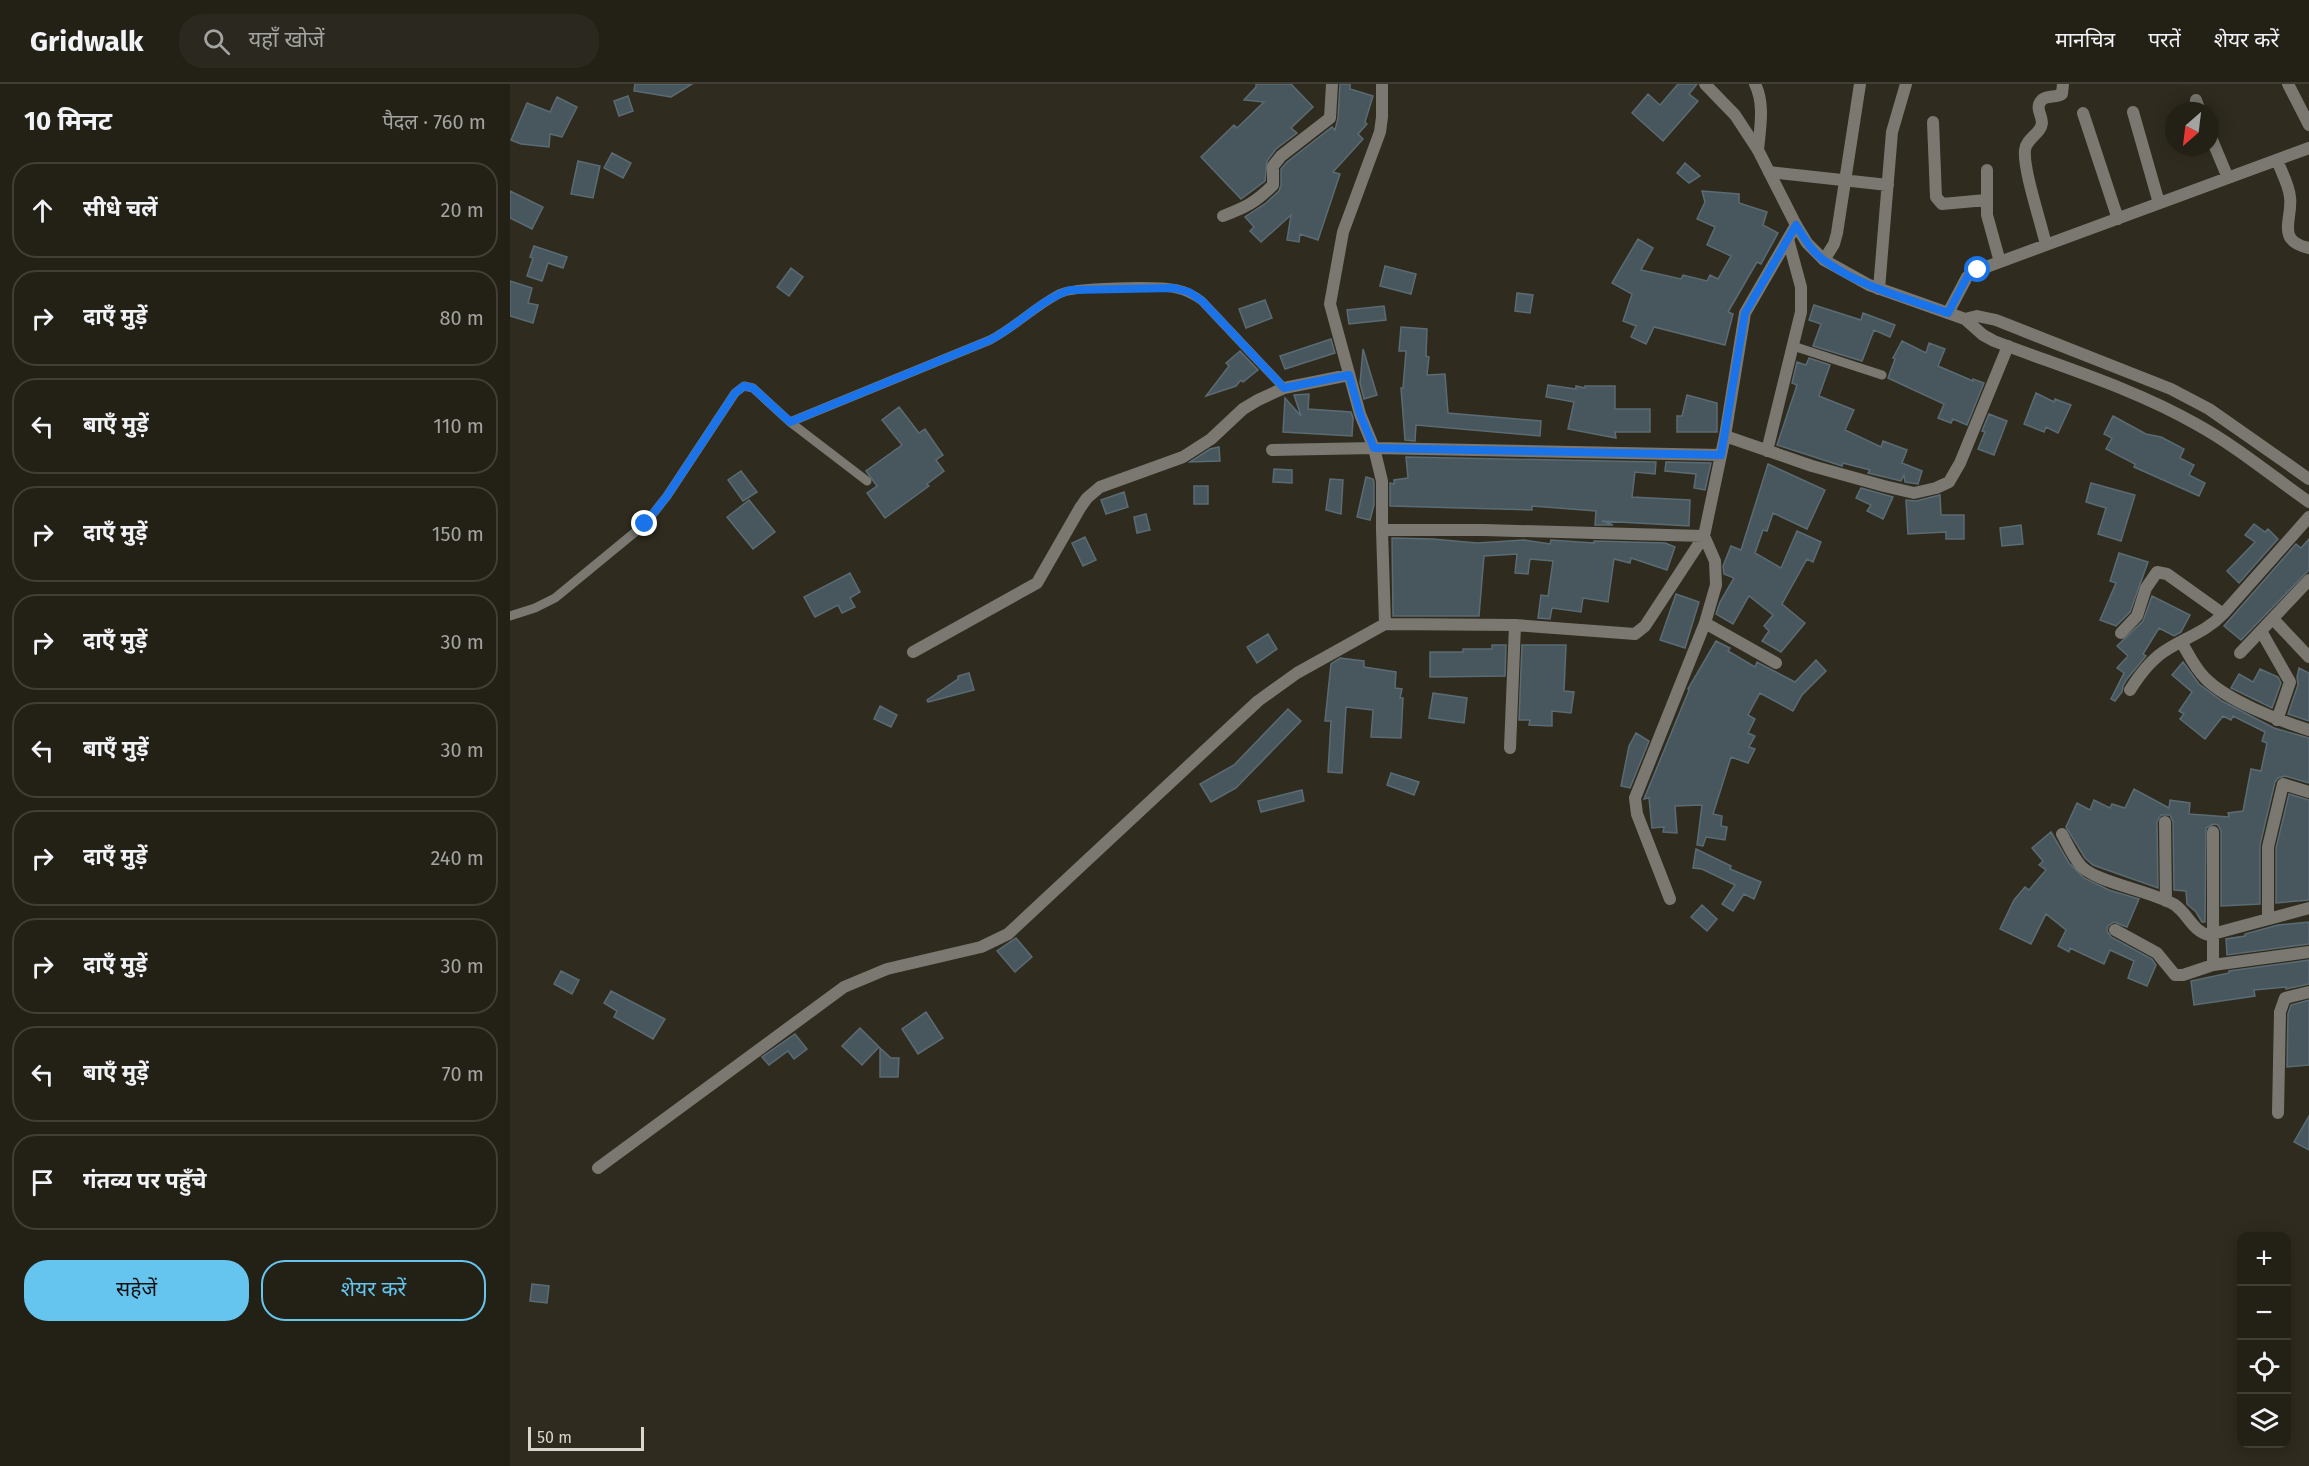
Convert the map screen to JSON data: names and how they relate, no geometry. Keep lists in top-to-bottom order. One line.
{"scale_bar":"50 m","north":"bottom left","page":{"header":"Gridwalk","search":"यहाँ खोजें","nav":["मानचित्र","परतें","शेयर करें"],"heading":["10 मिनट","पैदल · 760 m"],"list":[["सीधे चलें","20 m"],["दाएँ मुड़ें","80 m"],["बाएँ मुड़ें","110 m"],["दाएँ मुड़ें","150 m"],["दाएँ मुड़ें","30 m"],["बाएँ मुड़ें","30 m"],["दाएँ मुड़ें","240 m"],["दाएँ मुड़ें","30 m"],["बाएँ मुड़ें","70 m"],"गंतव्य पर पहुँचे"],"map_buttons":["+","−"],"buttons":["सहेजें","शेयर करें"],"scale":"50 m"}}
